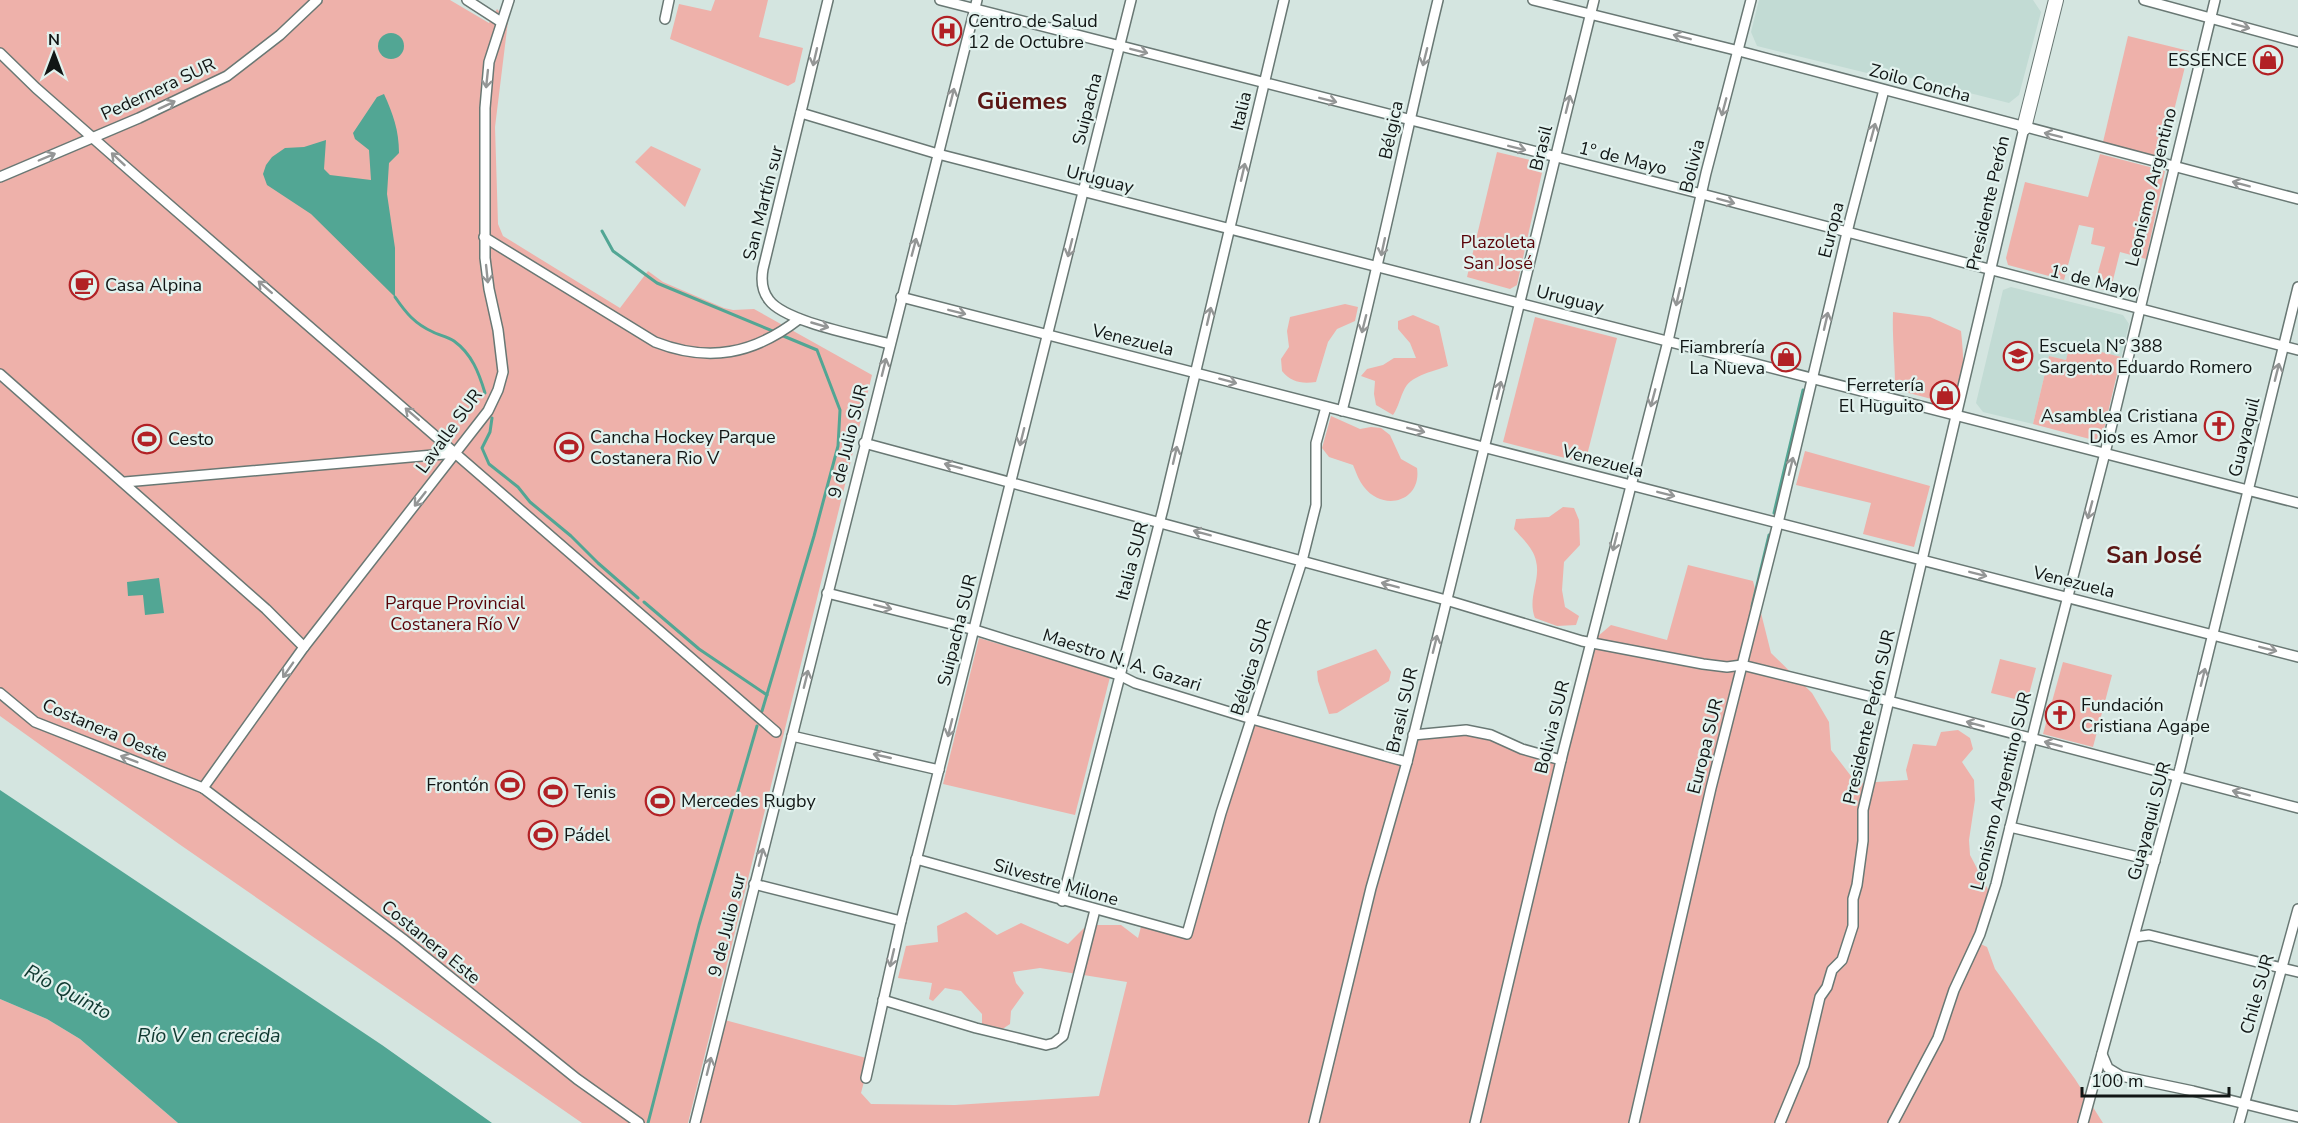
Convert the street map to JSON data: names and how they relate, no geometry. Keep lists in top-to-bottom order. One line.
{"streets":{"street":["Zoilo Concha","Pedernera SUR","Suipacha","Italia","Bélgica","Brasil","1º de Mayo","Bolivia","Uruguay","Leonismo Argentino","San Martín sur","Presidente Perón","Europa","Venezuela","Lavalle SUR","Guayaquil","9 de Julio SUR","Italia SUR","Suipacha SUR","Maestro N. A. Gazari","Bélgica SUR","Brasil SUR","Presidente Perón SUR","Bolivia SUR","Costanera Oeste","Europa SUR","Leonismo Argentino SUR","Guayaquil SUR","Silvestre Milone","9 de Julio sur","Costanera Este","Chile SUR"]},"crossings":[["Zoilo Concha","Brasil"],["Zoilo Concha","Bolivia"],["Zoilo Concha","Leonismo Argentino"],["Zoilo Concha","Presidente Perón"],["Zoilo Concha","Europa"],["Suipacha","1º de Mayo"],["Suipacha","Uruguay"],["Suipacha","Suipacha SUR"],["Italia","1º de Mayo"],["Italia","Uruguay"],["Italia","Italia SUR"],["Bélgica","1º de Mayo"],["Bélgica","Uruguay"],["Brasil","1º de Mayo"],["Brasil","Uruguay"],["Brasil","Brasil SUR"],["1º de Mayo","Bolivia"],["1º de Mayo","Leonismo Argentino"],["1º de Mayo","Presidente Perón"],["1º de Mayo","Europa"],["1º de Mayo","Guayaquil"],["1º de Mayo","9 de Julio SUR"],["Bolivia","Uruguay"],["Bolivia","Bolivia SUR"],["Uruguay","Leonismo Argentino"],["Uruguay","San Martín sur"],["Uruguay","Presidente Perón"],["Uruguay","Europa"],["Uruguay","Guayaquil"],["Uruguay","9 de Julio SUR"],["Uruguay","Italia SUR"],["Uruguay","Suipacha SUR"],["Uruguay","Brasil SUR"],["Uruguay","Presidente Perón SUR"],["Uruguay","Bolivia SUR"],["Uruguay","Europa SUR"],["Uruguay","Leonismo Argentino SUR"],["Uruguay","Guayaquil SUR"],["Leonismo Argentino","Leonismo Argentino SUR"],["Presidente Perón","Presidente Perón SUR"],["Europa","Europa SUR"],["Venezuela","9 de Julio SUR"],["Venezuela","Italia SUR"],["Venezuela","Suipacha SUR"],["Venezuela","Bélgica SUR"],["Venezuela","Brasil SUR"],["Venezuela","Presidente Perón SUR"],["Venezuela","Bolivia SUR"],["Venezuela","Europa SUR"],["Venezuela","Leonismo Argentino SUR"],["Venezuela","Guayaquil SUR"],["Lavalle SUR","Costanera Oeste"],["Lavalle SUR","Costanera Este"],["Guayaquil","Guayaquil SUR"],["9 de Julio SUR","Maestro N. A. Gazari"],["9 de Julio SUR","9 de Julio sur"],["Italia SUR","Maestro N. A. Gazari"],["Italia SUR","Silvestre Milone"],["Suipacha SUR","Maestro N. A. Gazari"],["Suipacha SUR","Silvestre Milone"],["Maestro N. A. Gazari","Bélgica SUR"],["Maestro N. A. Gazari","Brasil SUR"],["Bélgica SUR","Silvestre Milone"],["Costanera Oeste","Costanera Este"]],"one_way":["Zoilo Concha","Pedernera SUR","Italia","Bélgica","Brasil","1º de Mayo","Bolivia","Europa","Venezuela","Lavalle SUR","Guayaquil","9 de Julio SUR","Italia SUR","Suipacha SUR","Bolivia SUR","Costanera Oeste","9 de Julio sur"],"districts":["Güemes","San José"],"water":["Río Quinto","Río V en crecida"],"parks":["Plazoleta San José","Parque Provincial Costanera Río V"],"places":{"hospital":["Centro de Salud 12 de Octubre"],"shop":["ESSENCE","Fiambrería La Nueva","Ferretería El Huguito"],"cafe":["Casa Alpina"],"school or university":["Escuela N° 388 Sargento Eduardo Romero"],"church":["Asamblea Cristiana Dios es Amor","Fundación Cristiana Agape"],"sports":["Cesto","Cancha Hockey Parque Costanera Rio V","Frontón","Tenis","Mercedes Rugby","Pádel"]},"scale_bar":"100 m","north":"top"}
